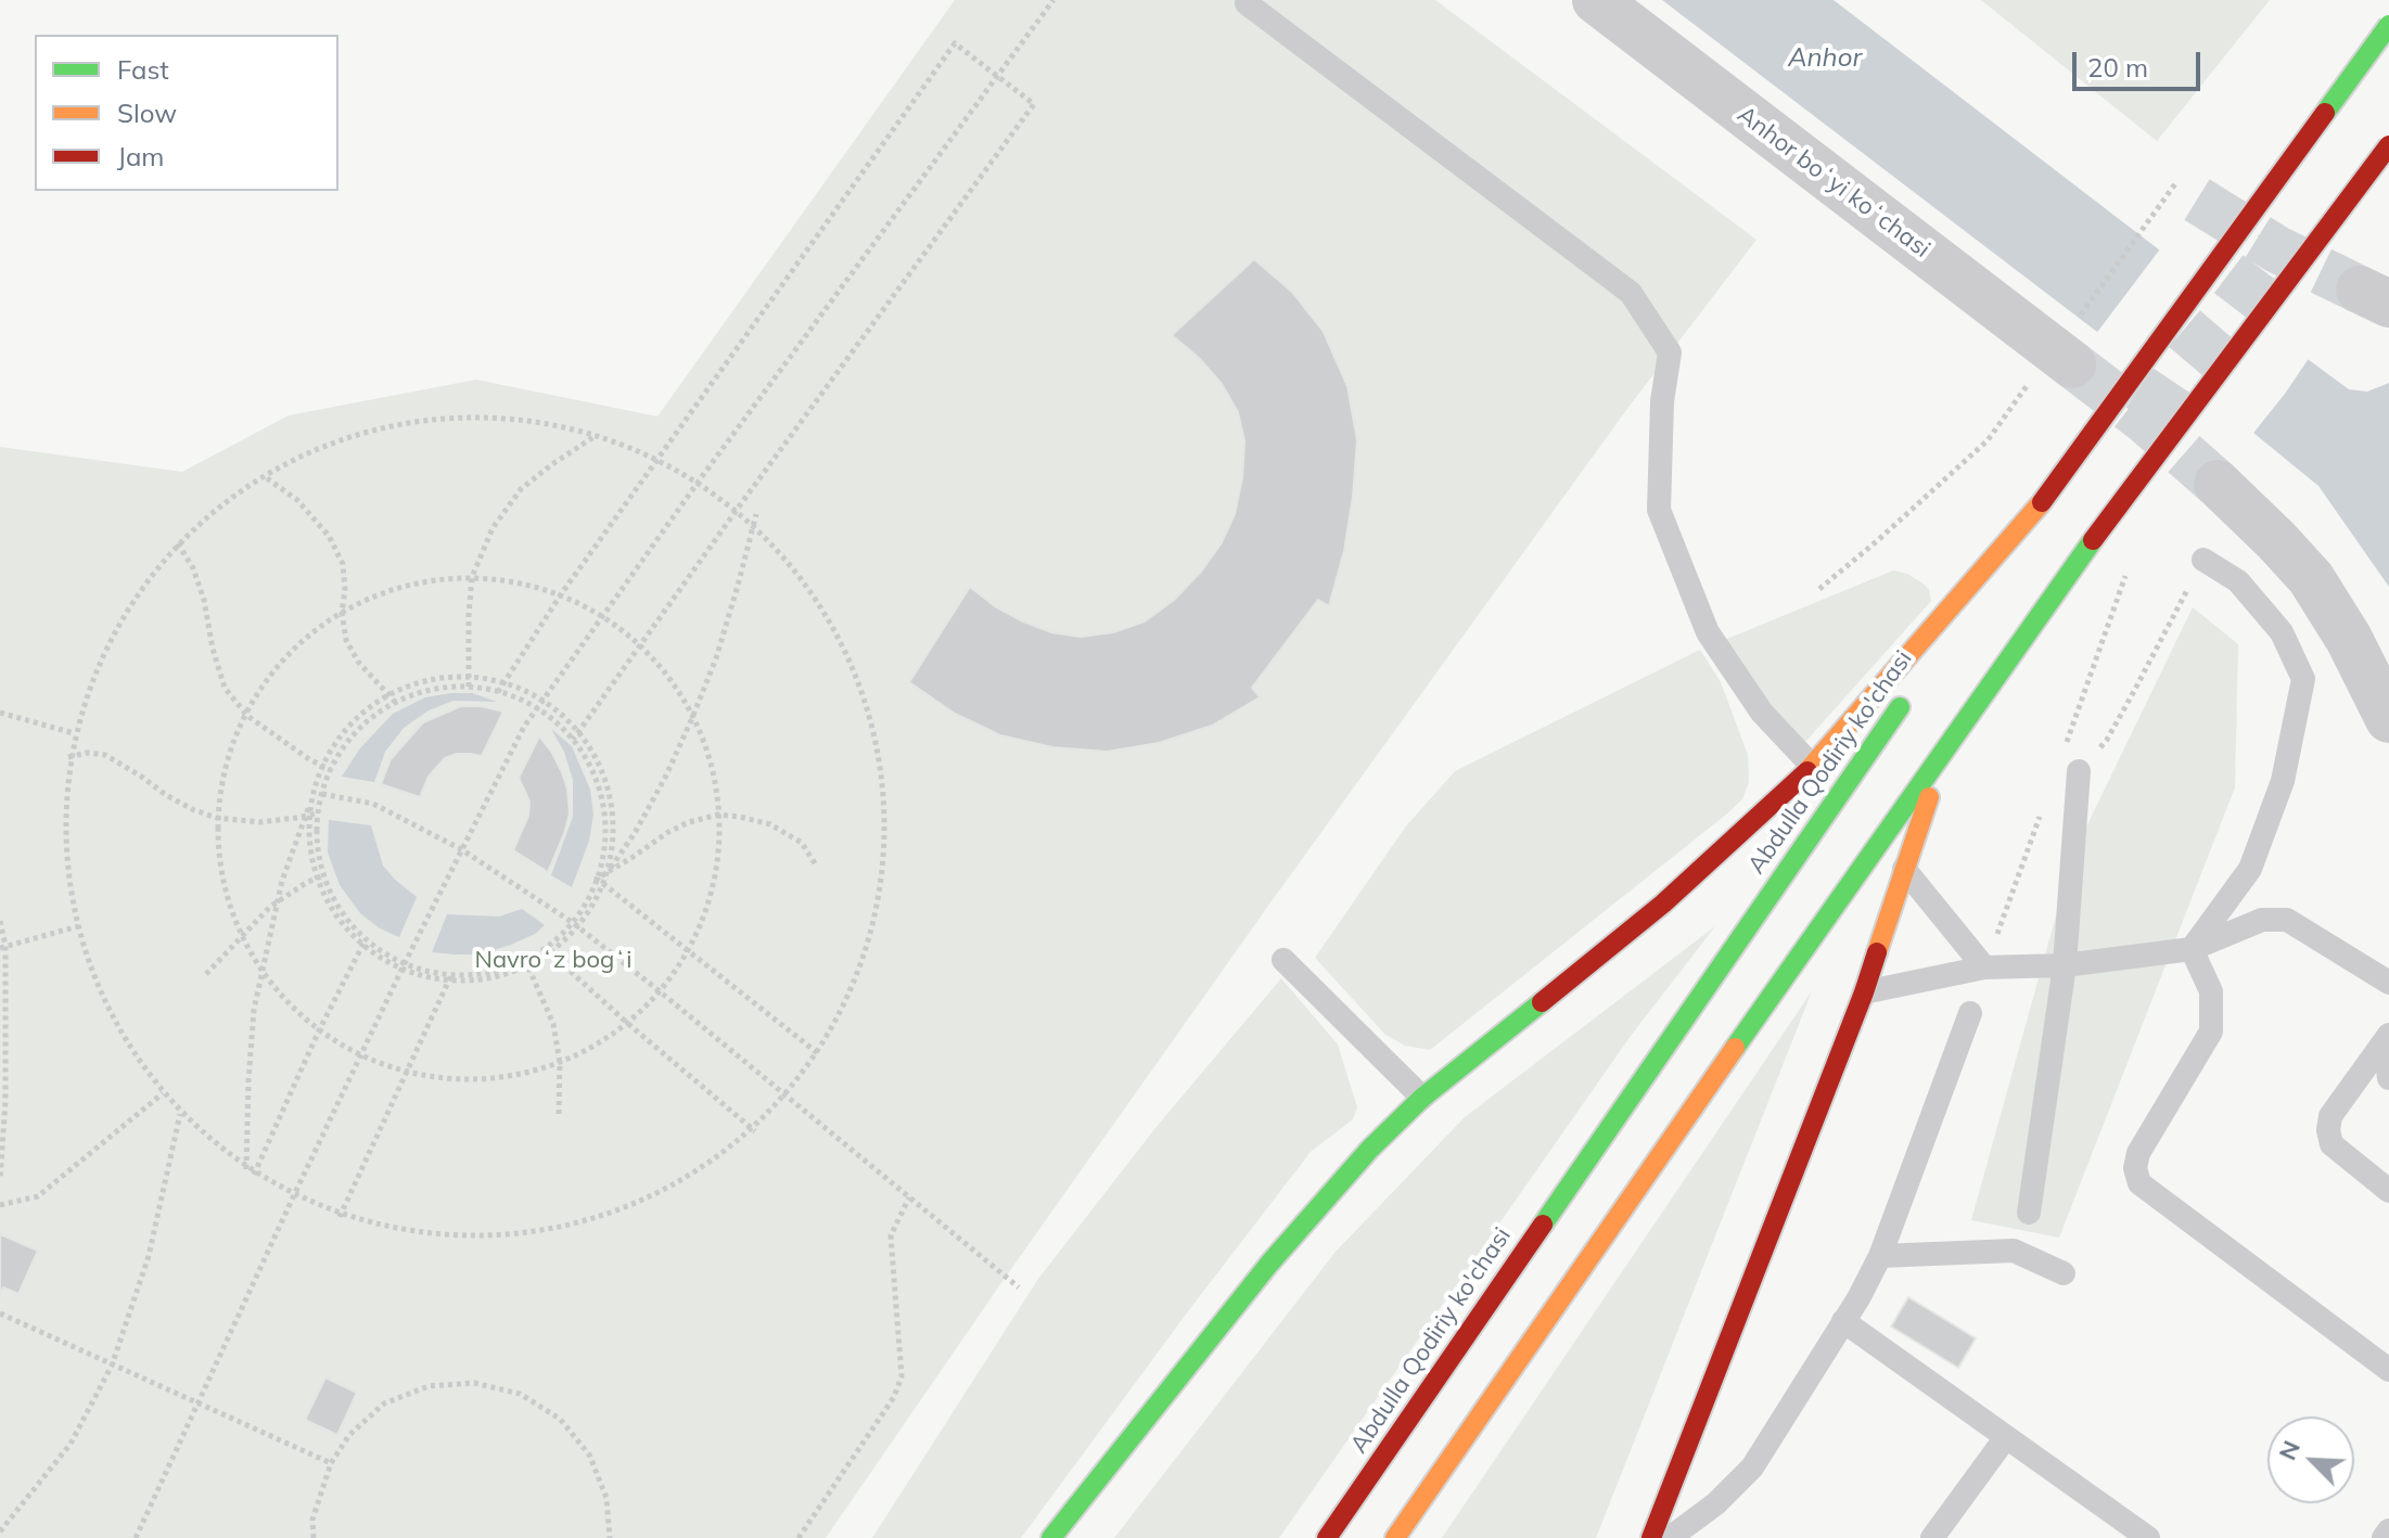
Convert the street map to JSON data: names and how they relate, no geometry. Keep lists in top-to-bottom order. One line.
{"streets":{"main road":["Abdulla Qodiriy ko'chasi"],"street":["Anhor boʻyi koʻchasi"]},"water":["Anhor"],"parks":["Navroʻz bogʻi"],"legend":["Fast","Slow","Jam"],"scale_bar":"20 m","north":"top left"}
